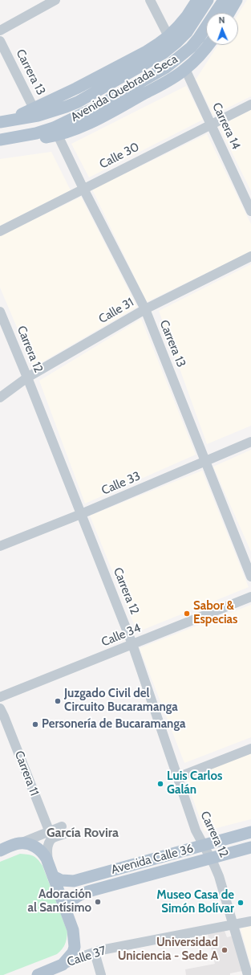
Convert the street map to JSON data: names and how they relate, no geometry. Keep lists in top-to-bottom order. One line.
{"streets":{"main road":["Avenida Quebrada Seca","Avenida Calle 36","Calle 37"],"street":["Carrera 13","Carrera 14","Calle 30","Calle 31","Carrera 12","Calle 33","Calle 34","Carrera 11"]},"crossings":[["Carrera 13","Avenida Quebrada Seca"],["Carrera 13","Calle 30"],["Carrera 13","Calle 31"],["Carrera 13","Calle 33"],["Carrera 14","Calle 30"],["Calle 31","Carrera 12"],["Carrera 12","Calle 33"],["Carrera 12","Calle 34"],["Carrera 12","Avenida Calle 36"],["Carrera 12","Calle 37"]],"districts":["García Rovira"],"places":["Sabor & Especias","Juzgado Civil del Circuito Bucaramanga","Personería de Bucaramanga","Luis Carlos Galán","Adoración al Santísimo","Museo Casa de Simón Bolívar","Universidad Uniciencia - Sede A"],"north":"top"}
